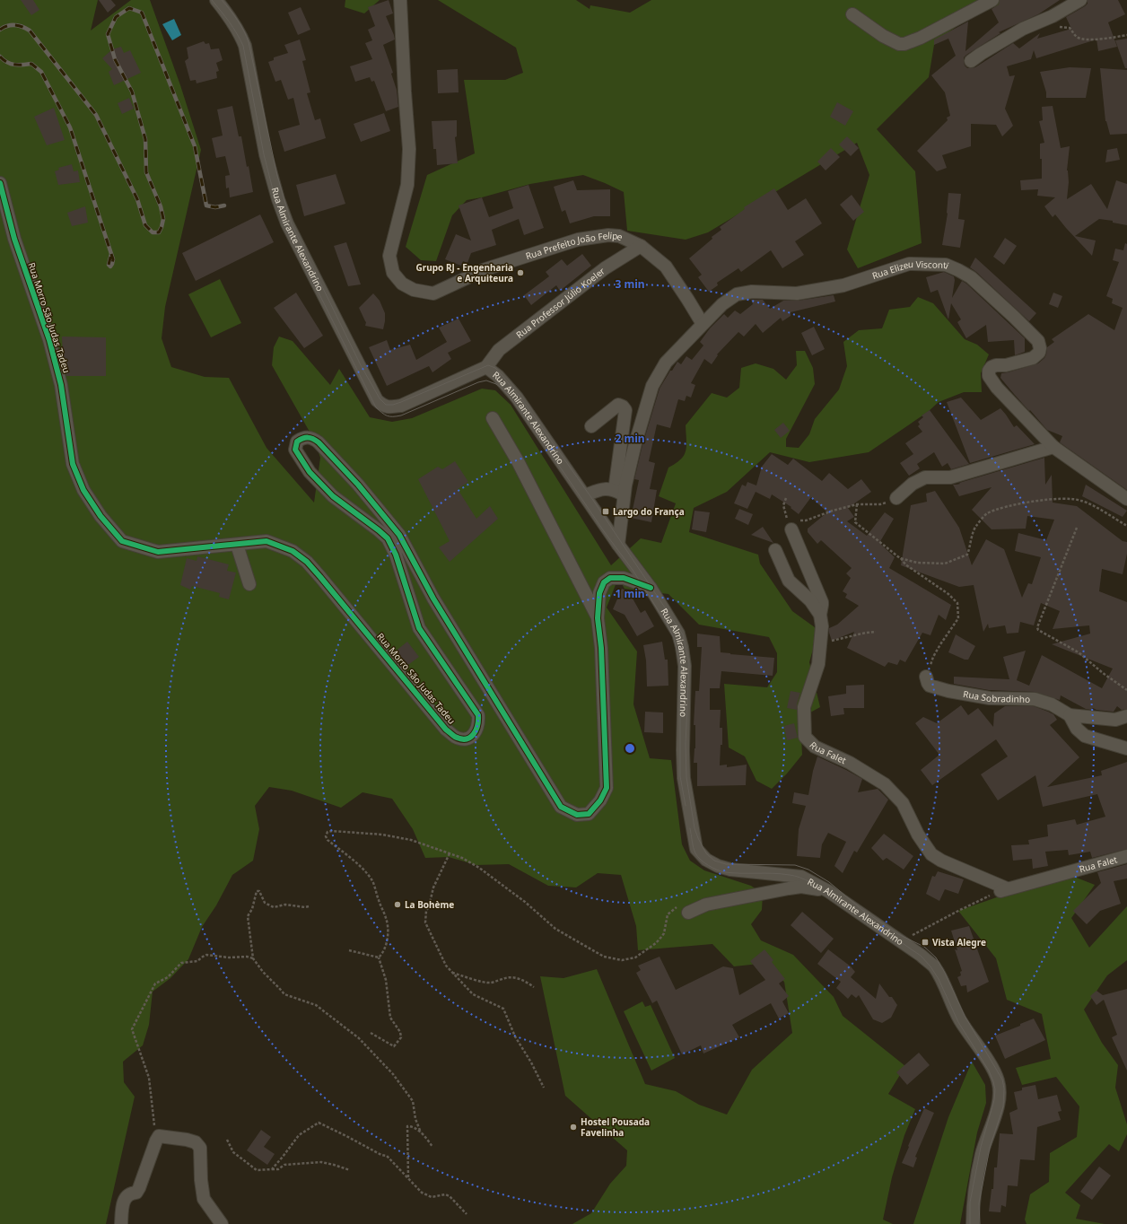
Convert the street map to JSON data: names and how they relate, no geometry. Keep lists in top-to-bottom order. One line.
{"streets":{"street":["Rua Almirante Alexandrino","Rua Prefeito João Felipe","Rua Elizeu Visconti","Rua Professor Júlio Koeler","Rua Morro São Judas Tadeu","Rua Sobradinho","Rua Falet"]},"crossings":[["Rua Almirante Alexandrino","Rua Professor Júlio Koeler"],["Rua Almirante Alexandrino","Rua Morro São Judas Tadeu"],["Rua Prefeito João Felipe","Rua Elizeu Visconti"],["Rua Prefeito João Felipe","Rua Professor Júlio Koeler"]],"places":{"other":["Grupo RJ - Engenharia e Arquiteura","La Bohème","Hostel Pousada Favelinha"],"transit":["Largo do França","Vista Alegre"]},"rings":["3 min","2 min","1 min"]}
